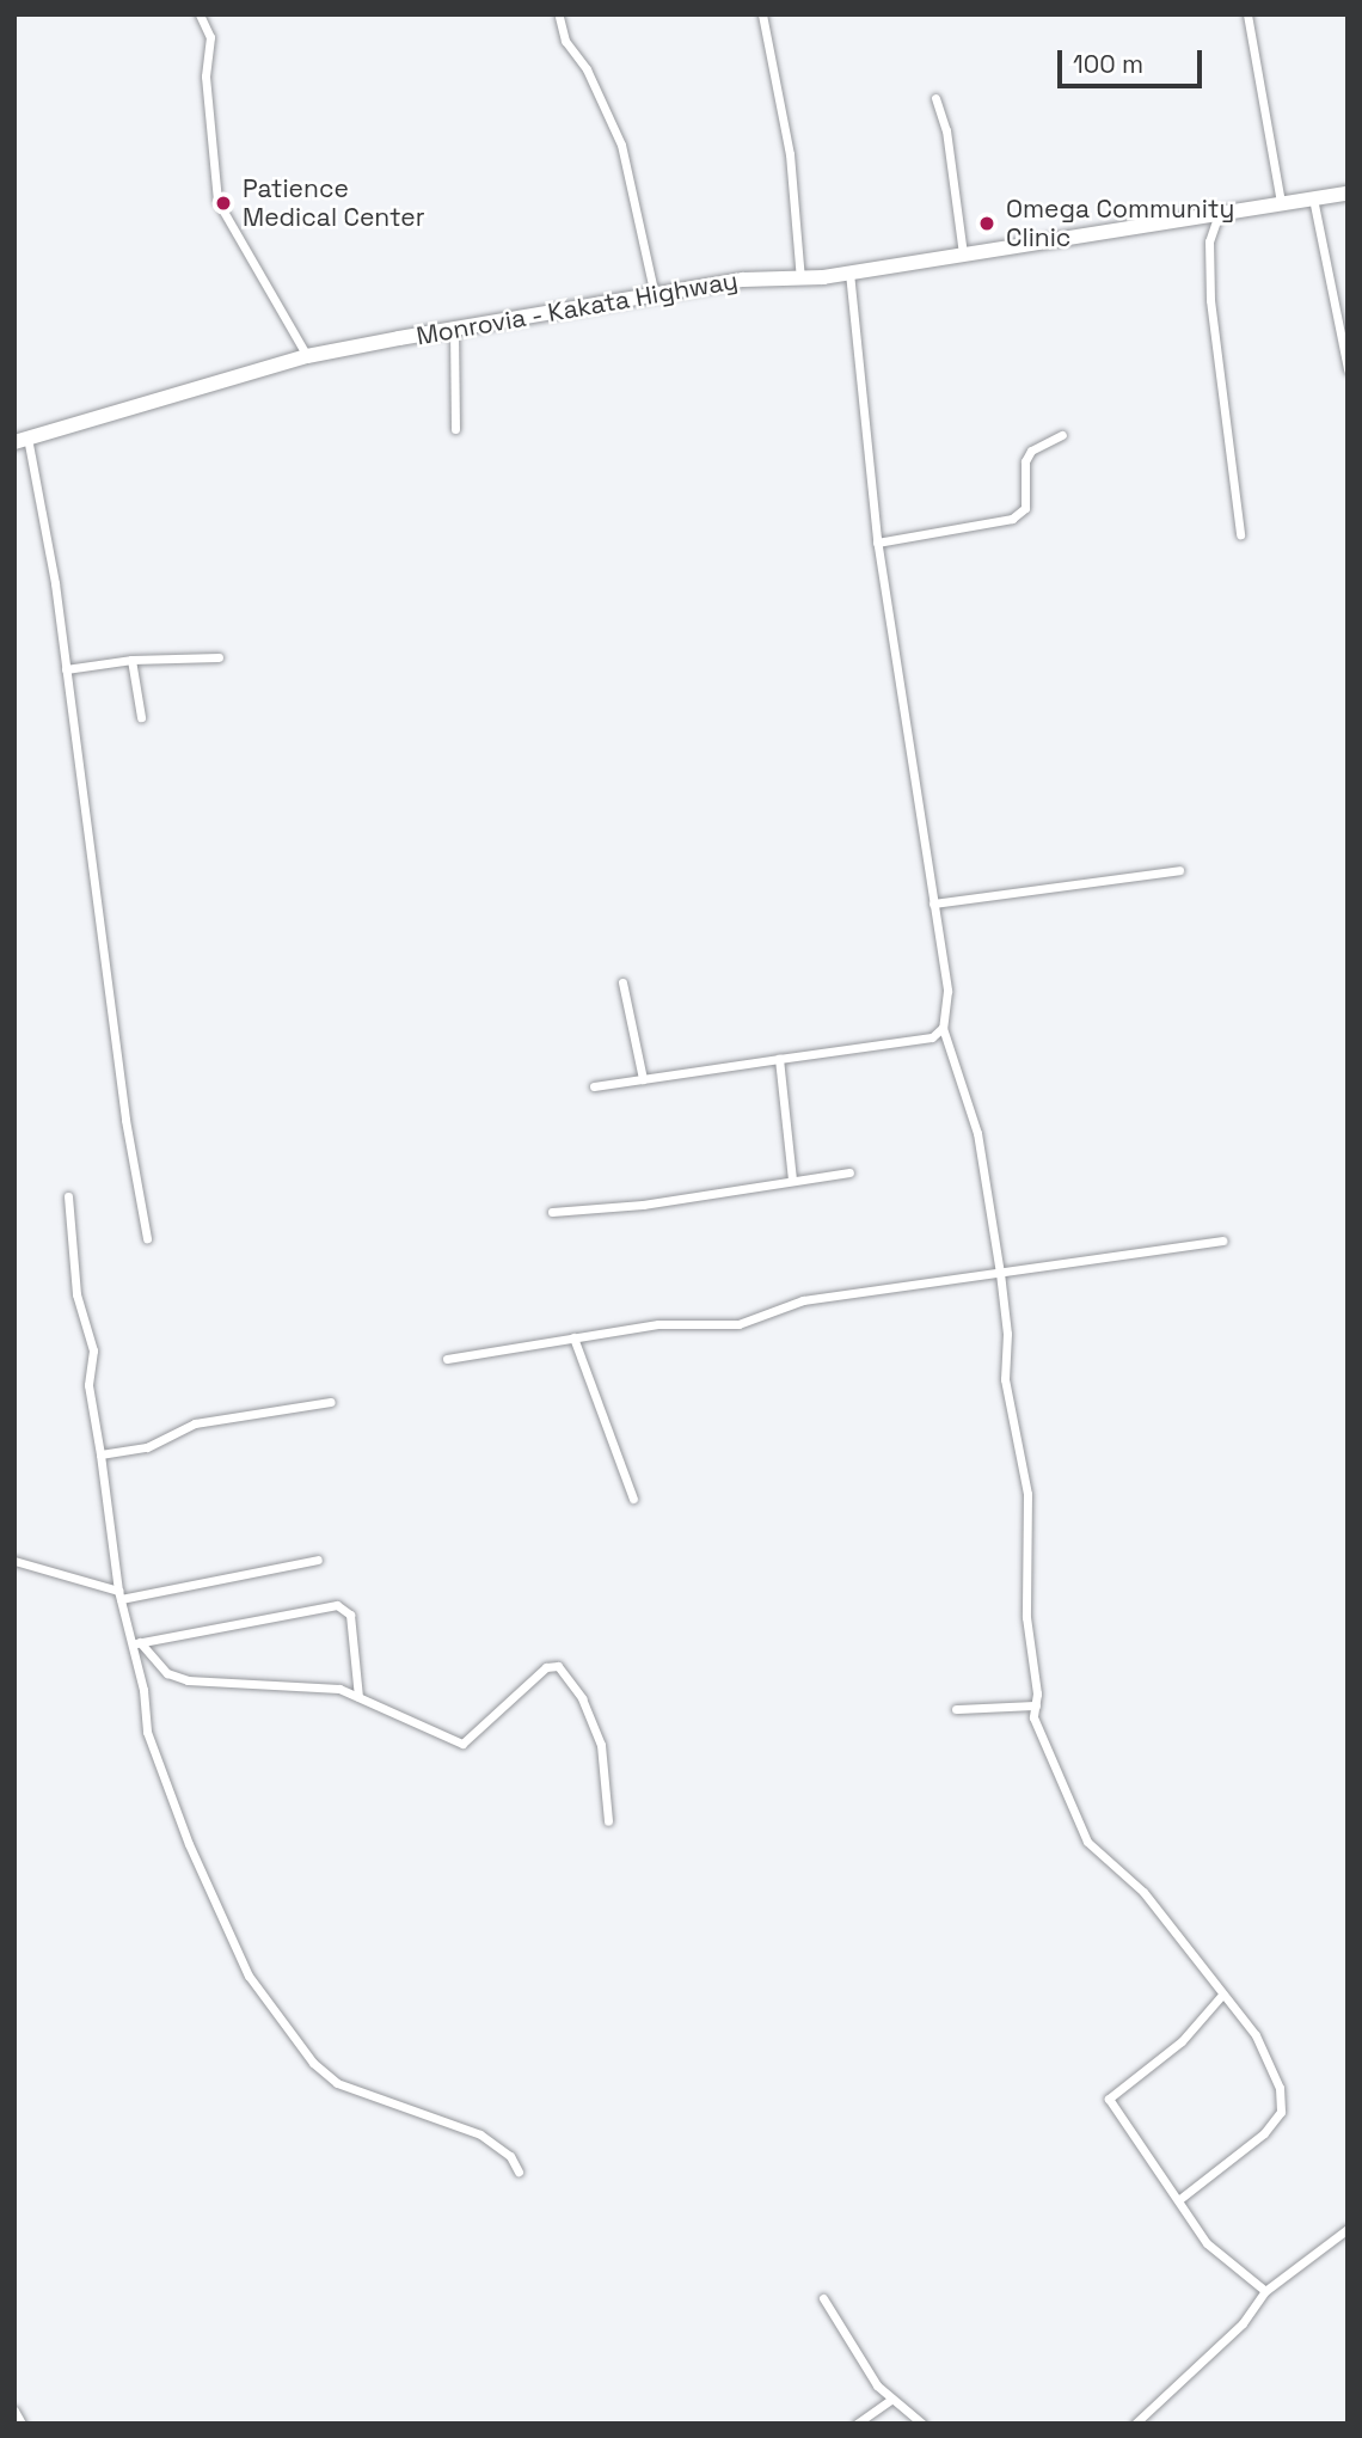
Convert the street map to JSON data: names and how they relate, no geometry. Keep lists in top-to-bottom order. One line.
{"streets":{"highway":["Monrovia - Kakata Highway"]},"places":["Patience Medical Center","Omega Community Clinic"],"scale_bar":"100 m"}
